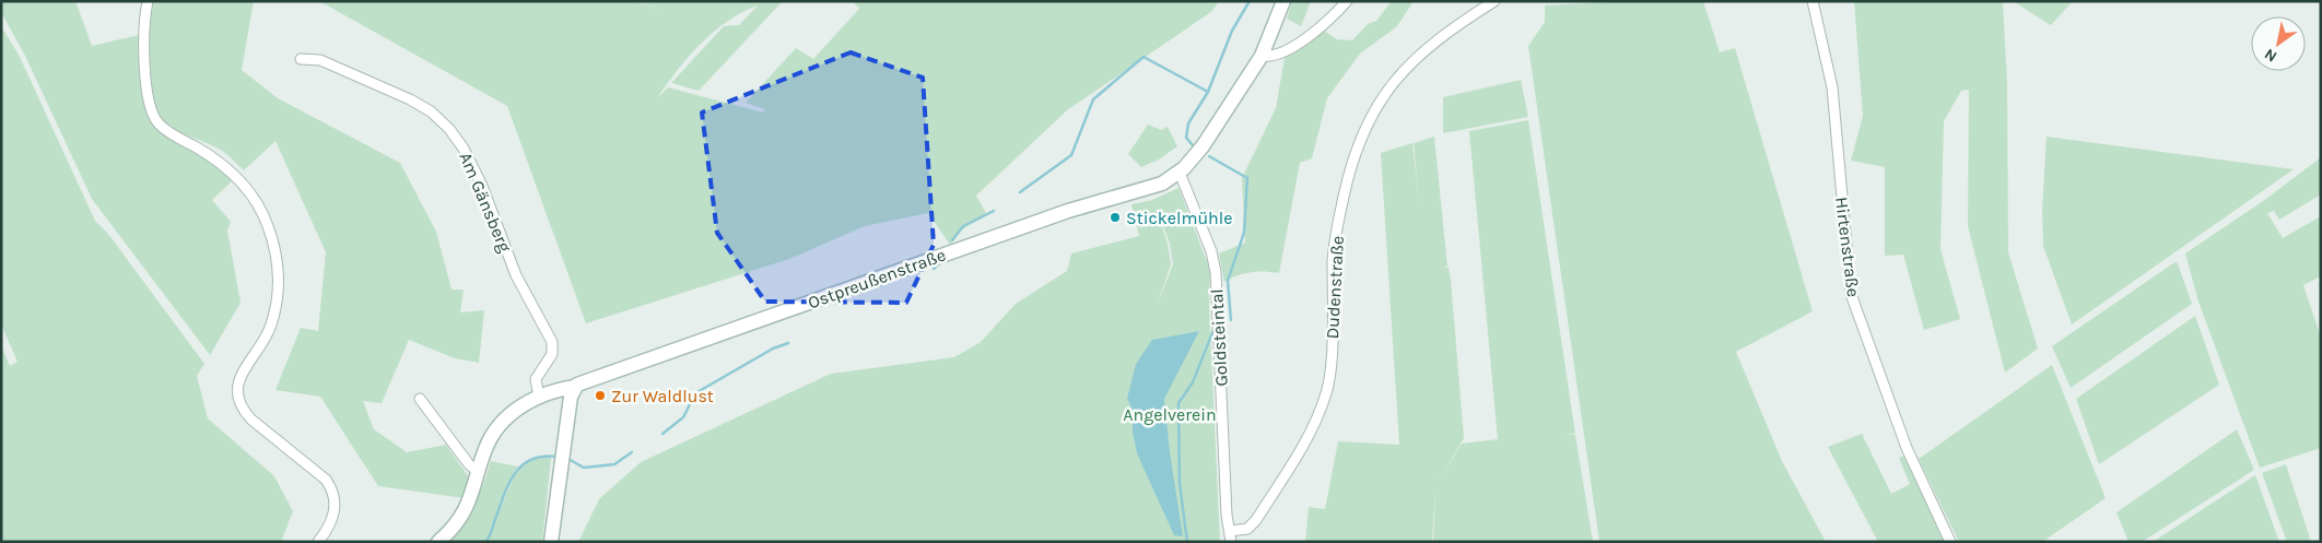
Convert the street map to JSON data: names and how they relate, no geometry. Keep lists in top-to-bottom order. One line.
{"streets":{"main road":["Ostpreußenstraße"],"street":["Am Gänsberg","Hirtenstraße","Dudenstraße","Goldsteintal"]},"crossings":[["Am Gänsberg","Ostpreußenstraße"],["Ostpreußenstraße","Goldsteintal"],["Dudenstraße","Goldsteintal"]],"parks":["Angelverein"],"places":["Stickelmühle","Zur Waldlust"],"north":"bottom left"}
